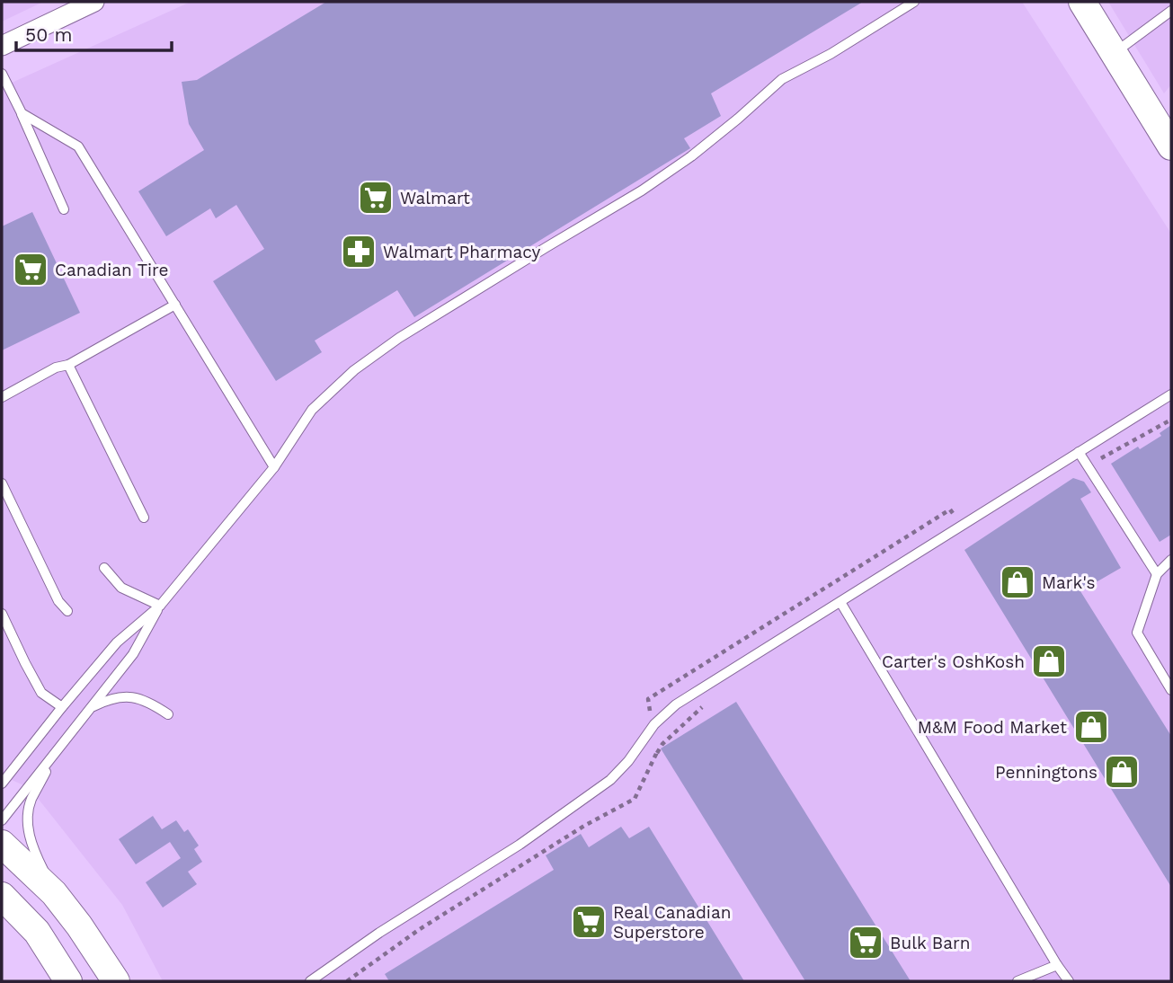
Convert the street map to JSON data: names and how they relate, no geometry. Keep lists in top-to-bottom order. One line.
{"places":{"supermarket":["Walmart","Canadian Tire","Real Canadian Superstore","Bulk Barn"],"pharmacy":["Walmart Pharmacy"],"shop":["Mark's","Carter's OshKosh","M&M Food Market","Penningtons"]},"scale_bar":"50 m"}
